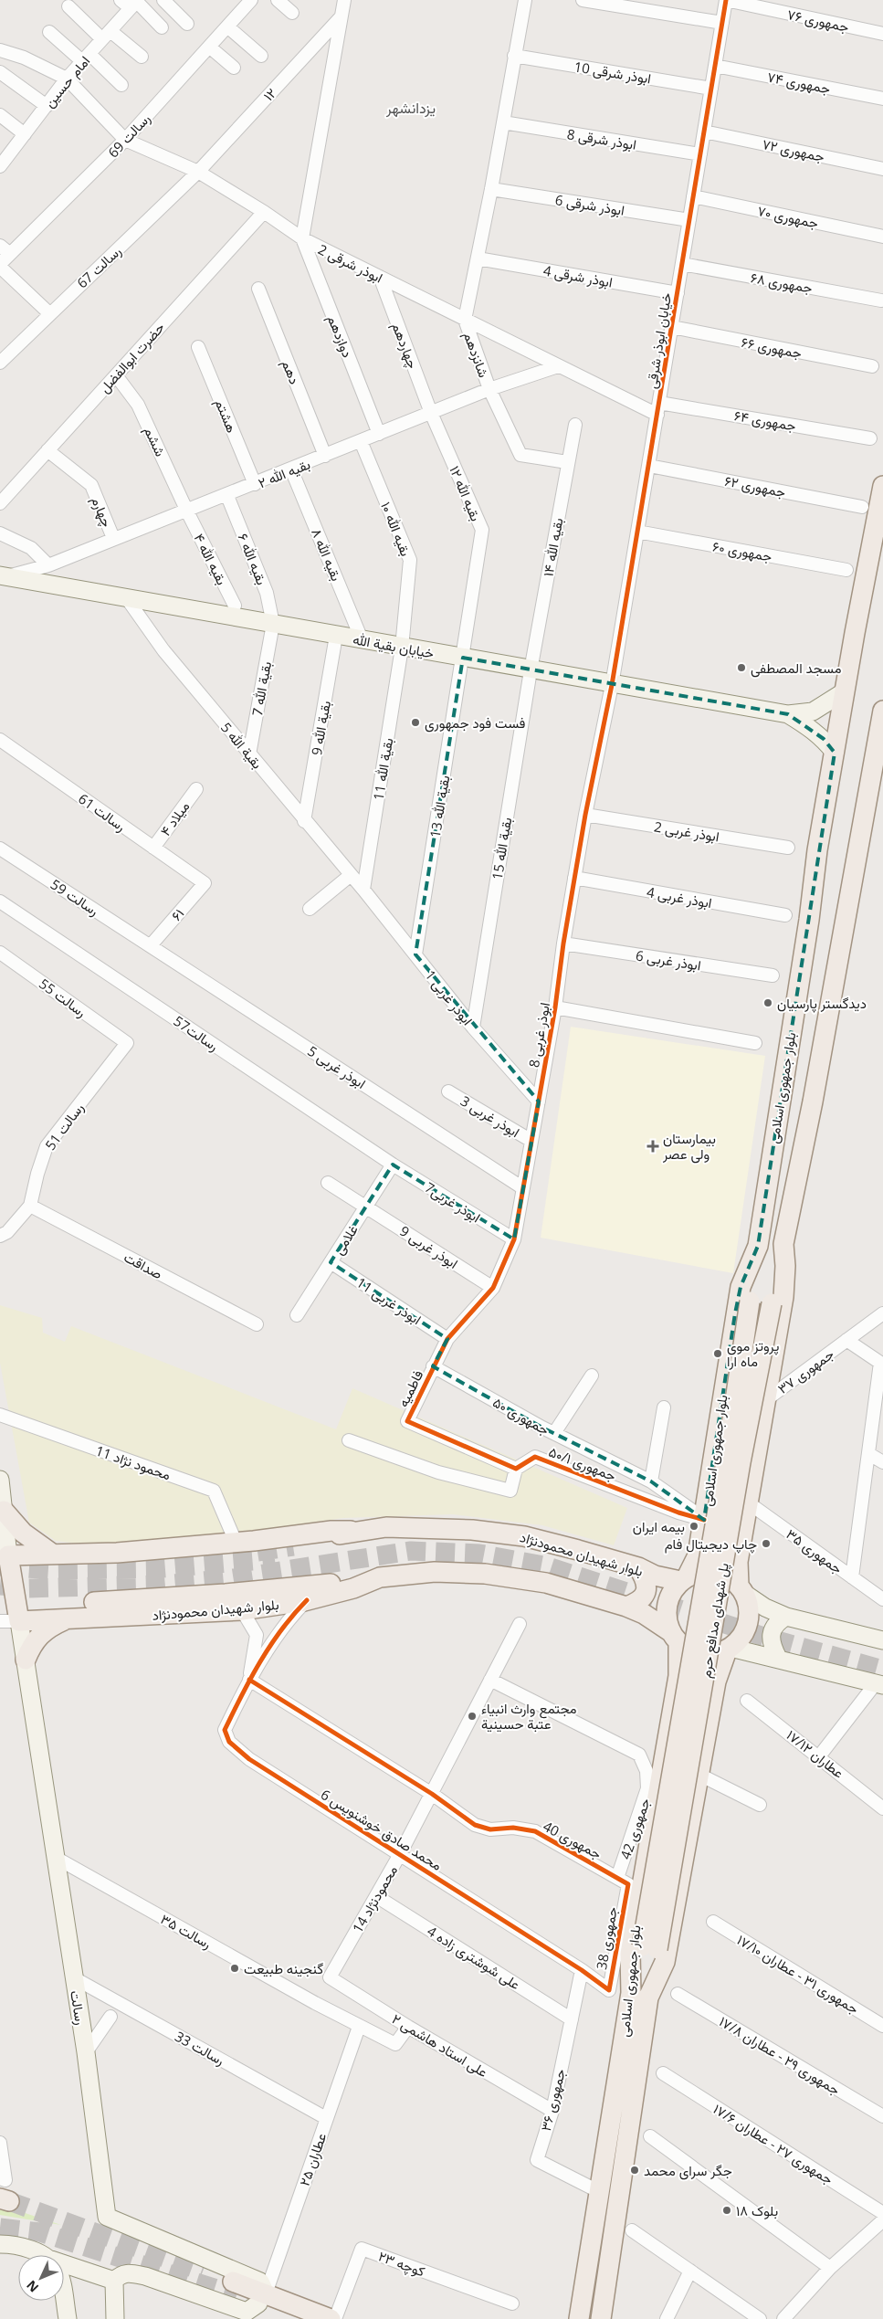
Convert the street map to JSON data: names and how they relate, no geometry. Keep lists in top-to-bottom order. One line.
{"streets":{"main road":["خیابان بقیة الله","بلوار جمهوری اسلامی","بلوار شهیدان محمودنژاد","پل شهدای مدافع حرم","رسالت"],"street":["جمهوری ۷۶","ابوذر شرقی 10","امام حسین","جمهوری ۷۴","۱۲","رسالت 69","ابوذر شرقی 8","جمهوری ۷۲","ابوذر شرقی 6","جمهوری ۷۰","ابوذر شرقی 2","رسالت 67","ابوذر شرقی 4","جمهوری ۶۸","دوازدهم","خیابان ابوذر شرقی","چهاردهم","جمهوری ۶۶","شانزدهم","حضرت ابوالفضل","دهم","هشتم","جمهوری ۶۴","ششم","بقیه الله ۲","جمهوری ۶۲","بقیه الله ۱۲","چهارم","بقیه الله ۱۰","بقیه الله ۱۴","جمهوری ۶۰","بقیه الله ۸","بقیه الله ۴","بقیه الله ۶","بقیة الله 7","بقیة الله 9","بقیة الله 5","بقیة الله 11","بقیة الله 13","رسالت 61","میلاد ۴","ابوذر غربی 2","بقیة الله 15","رسالت 59","ابوذر غربی 4","۶۱","ابوذر غربی 6","رسالت 55","ابوذر غربی 1","رسالت57","ابوذر غربی 8","ابوذر غربی 5","ابوذر غربی 3","رسالت 51","ابوذر غربی7","غلامی","ابوذر غربی 9","صداقت","ابوذر غربی 11","جمهوری ۳۷","فاطمیه","جمهوری ۵۰","محمود نژاد 11","جمهوری ۵۰/۱","جمهوری ۳۵","عطاران ۱۷/۱۲","جمهوری 42","محمد صادق خوشنویس 6","جمهوری 40","محمودنژاد 14","رسالت ۳۵","جمهوری 38","علی شوشتری زاده 4","جمهوری ۳۱ - عطاران ۱۷/۱۰","علی استاد هاشمی ۲","رسالت 33","جمهوری ۲۹ - عطاران ۱۷/۸","جمهوری ۳۶","جمهوری ۲۷ - عطاران ۱۷/۶","عطاران ۲۵","کوچه ۲۳"]},"crossings":[["جمهوری ۷۶","خیابان ابوذر شرقی"],["ابوذر شرقی 10","خیابان ابوذر شرقی"],["امام حسین","ابوذر شرقی 2"],["جمهوری ۷۴","خیابان ابوذر شرقی"],["۱۲","ابوذر شرقی 2"],["۱۲","رسالت 67"],["رسالت 69","ابوذر شرقی 2"],["ابوذر شرقی 8","خیابان ابوذر شرقی"],["جمهوری ۷۲","خیابان ابوذر شرقی"],["ابوذر شرقی 6","خیابان ابوذر شرقی"],["جمهوری ۷۰","خیابان ابوذر شرقی"],["ابوذر شرقی 2","رسالت 67"],["ابوذر شرقی 2","دوازدهم"],["ابوذر شرقی 2","خیابان ابوذر شرقی"],["ابوذر شرقی 2","چهاردهم"],["ابوذر شرقی 2","شانزدهم"],["ابوذر شرقی 2","حضرت ابوالفضل"],["ابوذر شرقی 2","جمهوری ۶۴"],["ابوذر شرقی 2","بقیه الله ۲"],["ابوذر شرقی 4","خیابان ابوذر شرقی"],["جمهوری ۶۸","خیابان ابوذر شرقی"],["دوازدهم","بقیه الله ۲"],["خیابان ابوذر شرقی","جمهوری ۶۶"],["خیابان ابوذر شرقی","جمهوری ۶۴"],["خیابان ابوذر شرقی","جمهوری ۶۲"],["خیابان ابوذر شرقی","جمهوری ۶۰"],["خیابان ابوذر شرقی","خیابان بقیة الله"],["خیابان ابوذر شرقی","ابوذر غربی 8"],["چهاردهم","بقیه الله ۲"],["چهاردهم","بقیه الله ۱۲"],["شانزدهم","بقیه الله ۲"],["شانزدهم","بقیه الله ۱۴"],["حضرت ابوالفضل","ششم"],["حضرت ابوالفضل","چهارم"],["دهم","بقیه الله ۲"],["هشتم","بقیه الله ۲"],["ششم","بقیه الله ۲"],["ششم","بقیه الله ۴"],["بقیه الله ۲","بقیه الله ۱۲"],["بقیه الله ۲","چهارم"],["بقیه الله ۲","بقیه الله ۱۰"],["بقیه الله ۲","بقیه الله ۸"],["بقیه الله ۲","بقیه الله ۴"],["بقیه الله ۲","بقیه الله ۶"],["بقیه الله ۲","خیابان بقیة الله"],["بقیه الله ۱۲","خیابان بقیة الله"],["بقیه الله ۱۲","بقیة الله 13"],["بقیه الله ۱۰","خیابان بقیة الله"],["بقیه الله ۱۰","بقیة الله 11"],["بقیه الله ۱۴","خیابان بقیة الله"],["بقیه الله ۱۴","بقیة الله 15"],["بقیه الله ۸","خیابان بقیة الله"],["بقیه الله ۶","خیابان بقیة الله"],["بقیه الله ۶","بقیة الله 7"],["خیابان بقیة الله","بقیة الله 7"],["خیابان بقیة الله","بقیة الله 9"],["خیابان بقیة الله","بقیة الله 5"],["خیابان بقیة الله","بقیة الله 11"],["خیابان بقیة الله","بقیة الله 13"],["خیابان بقیة الله","بقیة الله 15"],["خیابان بقیة الله","ابوذر غربی 8"],["خیابان بقیة الله","بلوار جمهوری اسلامی"],["بقیة الله 7","بقیة الله 5"],["بقیة الله 9","بقیة الله 5"],["بقیة الله 5","بقیة الله 11"],["بقیة الله 5","ابوذر غربی 1"],["بقیة الله 11","ابوذر غربی 1"],["بقیة الله 13","ابوذر غربی 1"],["رسالت 61","میلاد ۴"],["رسالت 61","۶۱"],["ابوذر غربی 2","ابوذر غربی 8"],["بقیة الله 15","ابوذر غربی 1"],["رسالت 59","۶۱"],["رسالت 59","ابوذر غربی 5"],["ابوذر غربی 4","ابوذر غربی 8"],["۶۱","ابوذر غربی 5"],["ابوذر غربی 6","ابوذر غربی 8"],["رسالت 55","رسالت 51"],["ابوذر غربی 1","ابوذر غربی 8"],["رسالت57","ابوذر غربی7"],["رسالت57","غلامی"],["ابوذر غربی 8","ابوذر غربی 5"],["ابوذر غربی 8","ابوذر غربی 3"],["ابوذر غربی 8","ابوذر غربی7"],["ابوذر غربی 8","ابوذر غربی 9"],["ابوذر غربی 8","ابوذر غربی 11"],["ابوذر غربی 8","فاطمیه"],["ابوذر غربی 8","جمهوری ۵۰"],["بلوار جمهوری اسلامی","جمهوری ۵۰"],["بلوار جمهوری اسلامی","جمهوری ۵۰/۱"],["بلوار جمهوری اسلامی","بلوار شهیدان محمودنژاد"],["بلوار جمهوری اسلامی","پل شهدای مدافع حرم"],["بلوار جمهوری اسلامی","جمهوری ۳۶"],["رسالت 51","صداقت"],["ابوذر غربی7","غلامی"],["غلامی","ابوذر غربی 9"],["غلامی","ابوذر غربی 11"],["فاطمیه","جمهوری ۵۰"],["فاطمیه","جمهوری ۵۰/۱"],["جمهوری ۵۰","جمهوری ۵۰/۱"],["بلوار شهیدان محمودنژاد","رسالت"],["جمهوری 42","جمهوری 40"],["جمهوری 42","محمودنژاد 14"],["جمهوری 42","جمهوری 38"],["محمد صادق خوشنویس 6","جمهوری 40"],["محمد صادق خوشنویس 6","محمودنژاد 14"],["محمد صادق خوشنویس 6","جمهوری 38"],["محمد صادق خوشنویس 6","جمهوری ۳۶"],["جمهوری 40","محمودنژاد 14"],["جمهوری 40","جمهوری 38"],["محمودنژاد 14","علی شوشتری زاده 4"],["محمودنژاد 14","علی استاد هاشمی ۲"],["رسالت ۳۵","رسالت"],["رسالت ۳۵","علی استاد هاشمی ۲"],["رسالت ۳۵","عطاران ۲۵"],["جمهوری 38","جمهوری ۳۶"],["علی شوشتری زاده 4","جمهوری ۳۶"],["رسالت","رسالت 33"],["رسالت","عطاران ۲۵"],["علی استاد هاشمی ۲","جمهوری ۳۶"],["رسالت 33","عطاران ۲۵"]],"districts":["یزدانشهر"],"places":{"other":["مسجد المصطفی","فست فود جمهوری","دیدگستر پارسیان","پروتز موی ماه ارا","بیمه ایران","چاپ دیجیتال فام","مجتمع وارث انبياء عتبة حسينية","گنجینه طبیعت","جگر سرای محمد","بلوک ۱۸"],"health":["بیمارستان ولی عصر"]},"north":"bottom left"}
